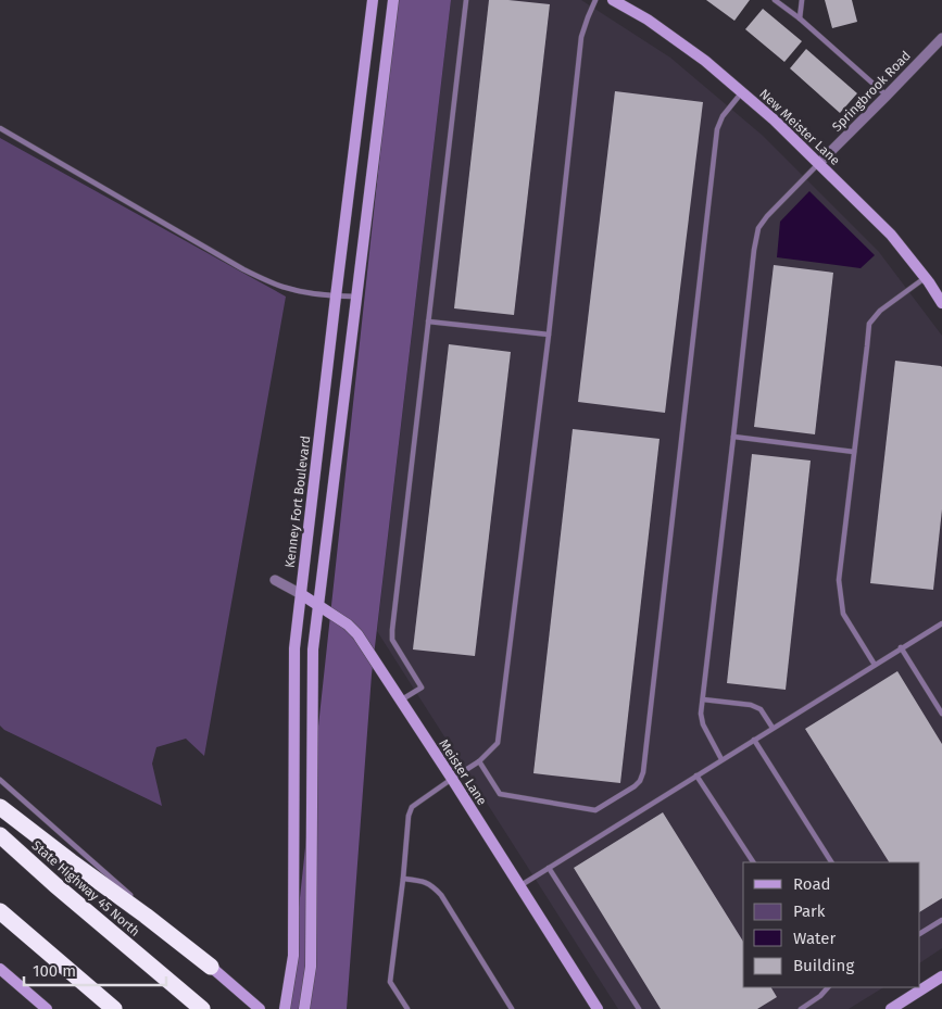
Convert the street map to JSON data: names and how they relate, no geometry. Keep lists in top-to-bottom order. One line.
{"streets":{"highway":["State Highway 45 North"],"street":["Springbrook Road","New Meister Lane","Kenney Fort Boulevard","Meister Lane"]},"crossings":[["Springbrook Road","New Meister Lane"],["Kenney Fort Boulevard","Meister Lane"]],"legend":["Road","Park","Water","Building"],"scale_bar":"100 m"}
